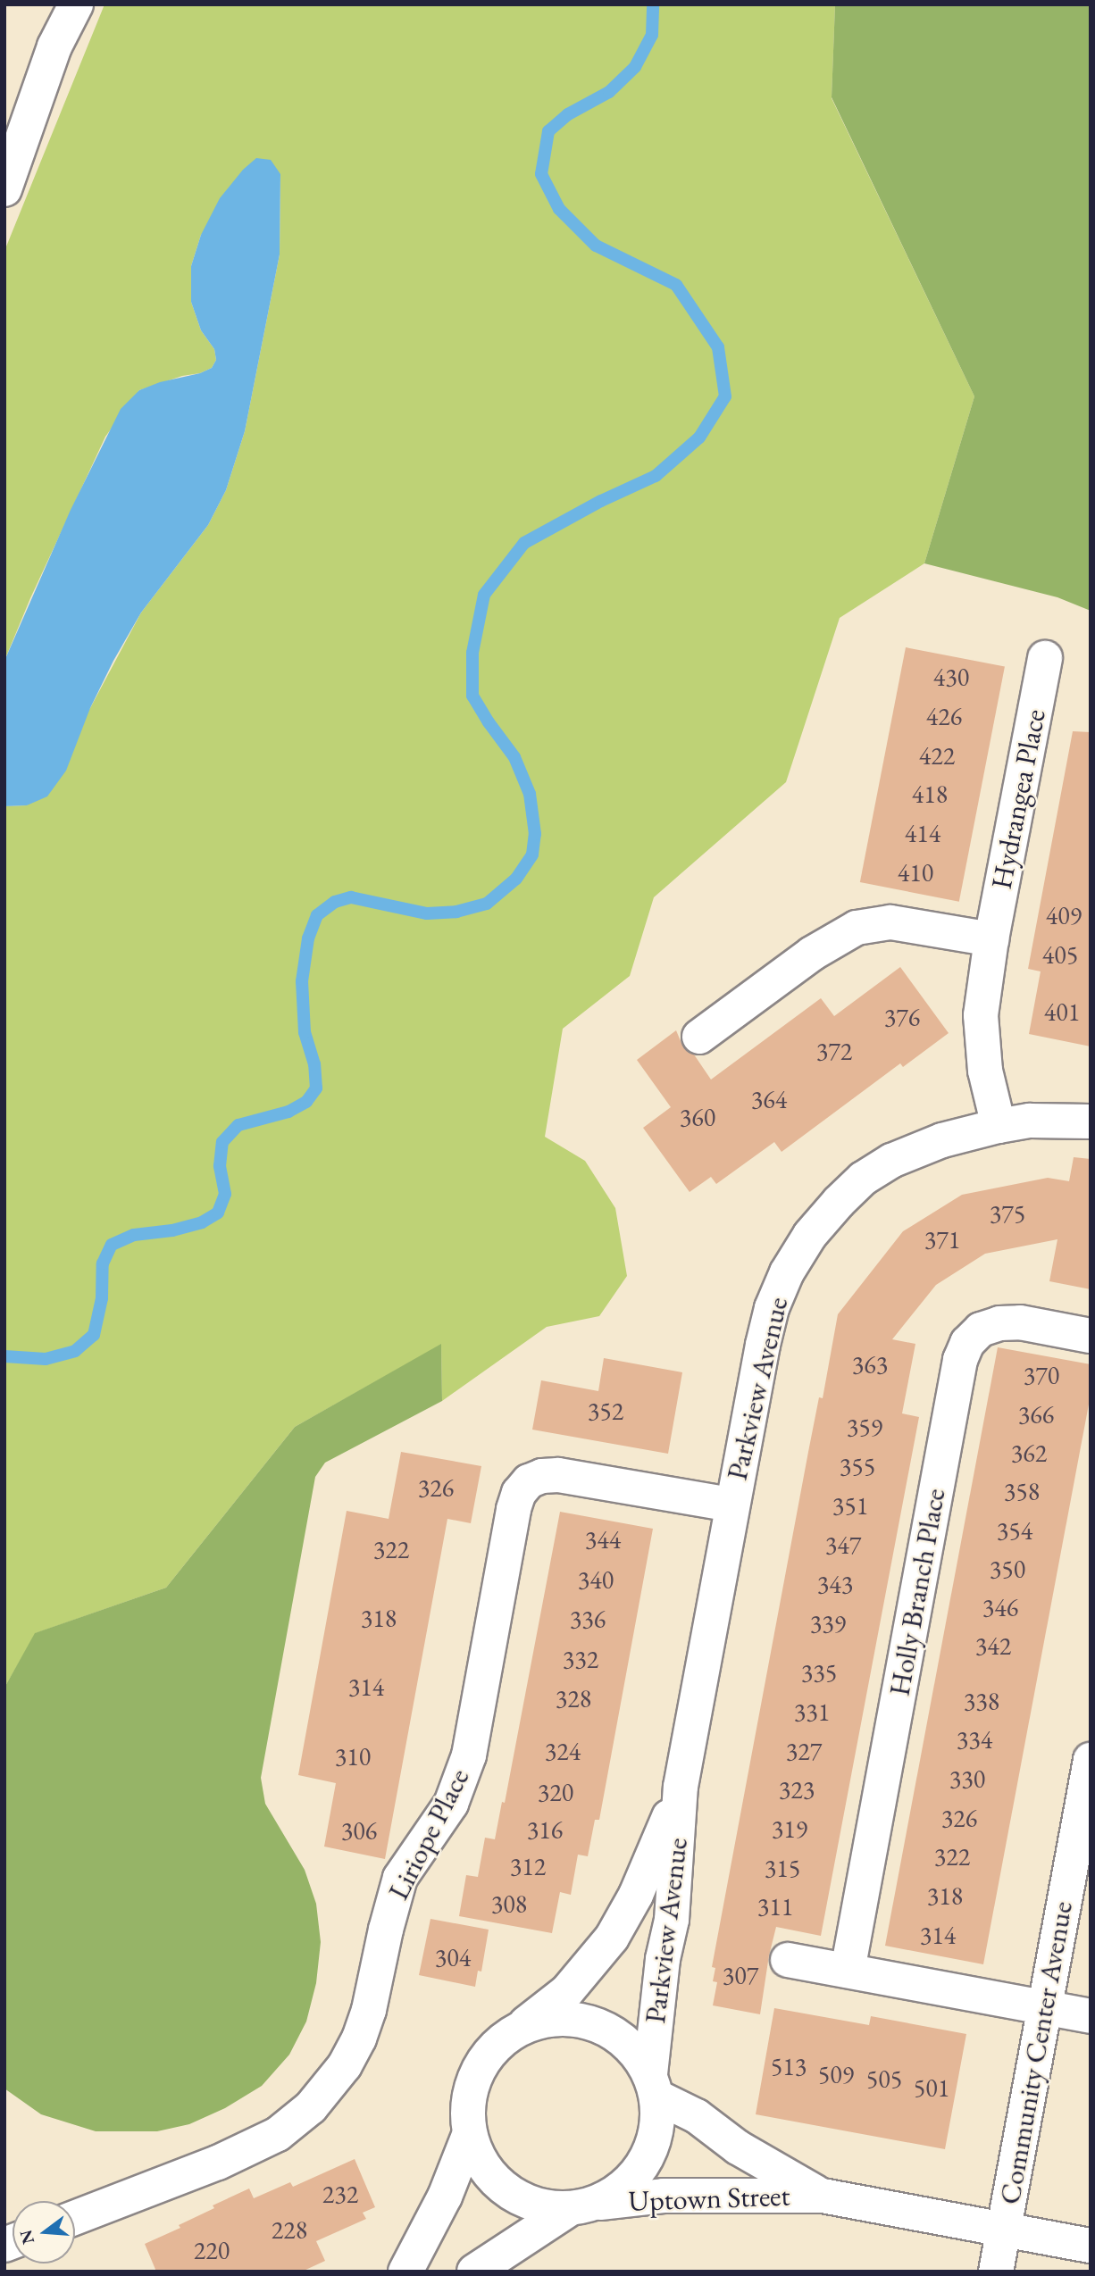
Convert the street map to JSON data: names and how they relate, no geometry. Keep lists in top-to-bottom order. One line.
{"streets":{"main road":["Hydrangea Place","Parkview Avenue","Holly Branch Place","Liriope Place","Community Center Avenue","Uptown Street"]},"crossings":[["Hydrangea Place","Parkview Avenue"],["Parkview Avenue","Liriope Place"],["Parkview Avenue","Uptown Street"],["Community Center Avenue","Uptown Street"]],"house_numbers":["430","426","422","418","414","410","409","405","401","376","372","364","360","375","371","363","370","352","366","359","362","355","326","358","351","354","344","347","322","350","340","343","346","318","336","339","342","332","335","314","328","338","331","334","324","327","310","330","323","320","326","319","316","306","322","312","315","318","308","311","314","304","307","513","509","505","501","232","228","220"],"north":"left"}
